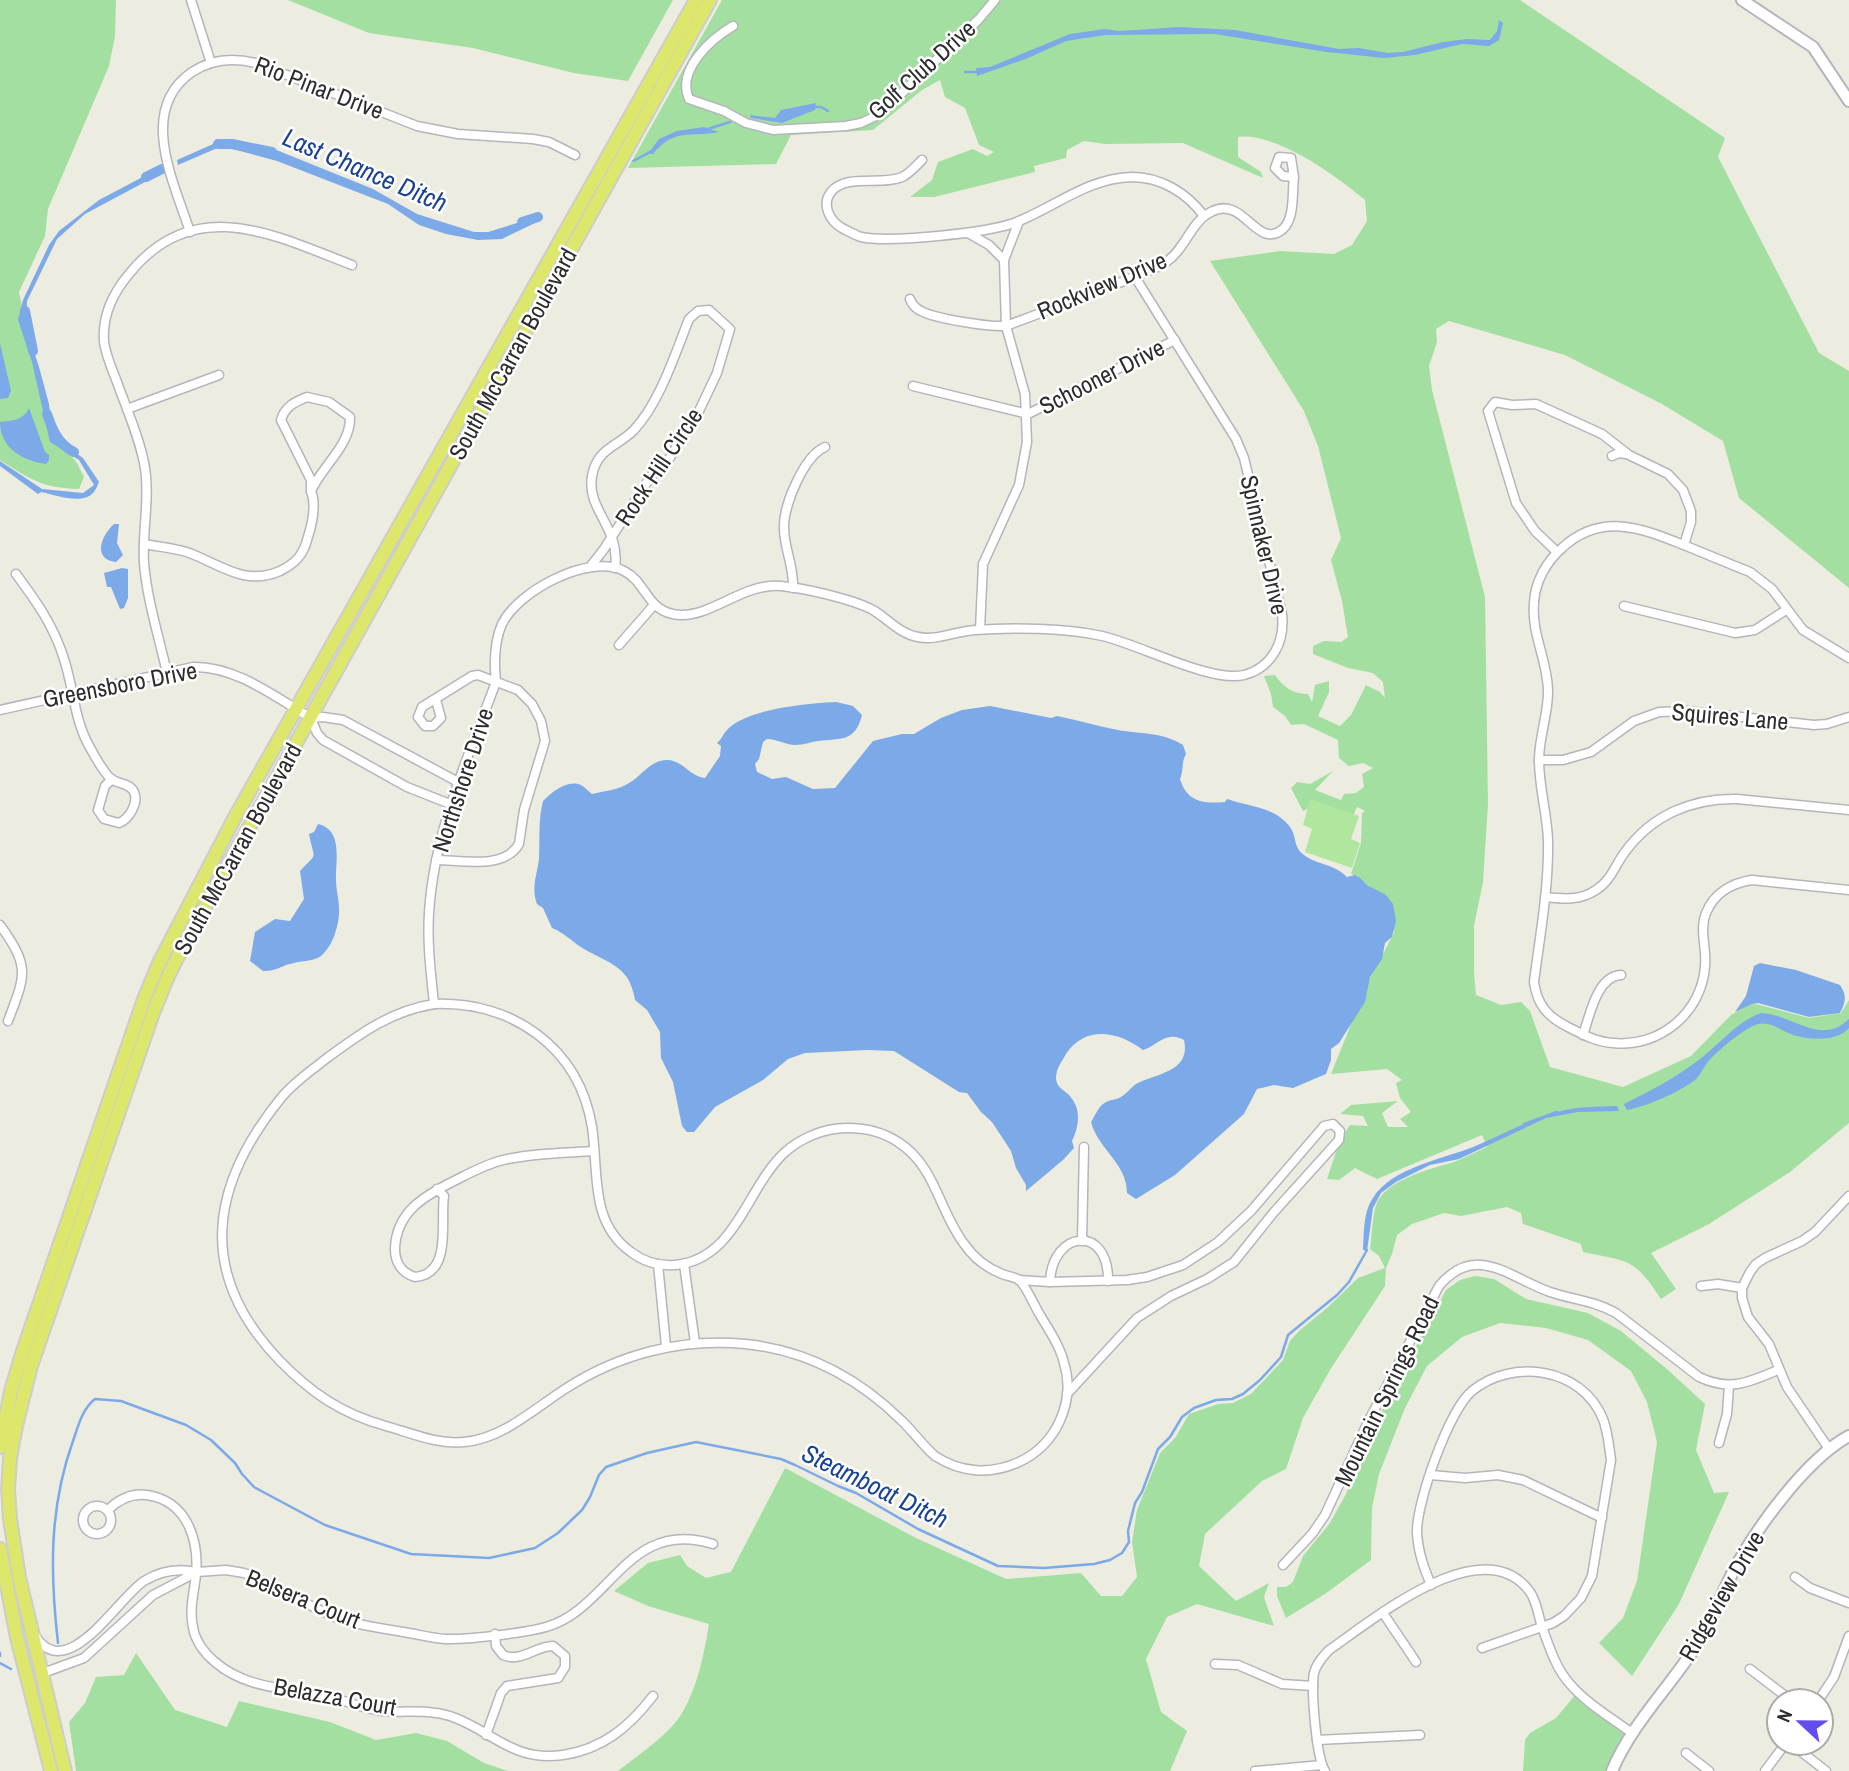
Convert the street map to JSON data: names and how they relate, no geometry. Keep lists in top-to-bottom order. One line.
{"streets":{"main road":["South McCarran Boulevard"],"street":["Golf Club Drive","Rio Pinar Drive","Rockview Drive","Schooner Drive","Rock Hill Circle","Spinnaker Drive","Greensboro Drive","Squires Lane","Northshore Drive","Mountain Springs Road","Ridgeview Drive","Belsera Court","Belazza Court"]},"crossings":[["Rockview Drive","Spinnaker Drive"],["South McCarran Boulevard","Greensboro Drive"],["South McCarran Boulevard","Belsera Court"],["Schooner Drive","Spinnaker Drive"],["Greensboro Drive","Northshore Drive"],["Belsera Court","Belazza Court"]],"water":["Last Chance Ditch","Steamboat Ditch"],"north":"left"}
